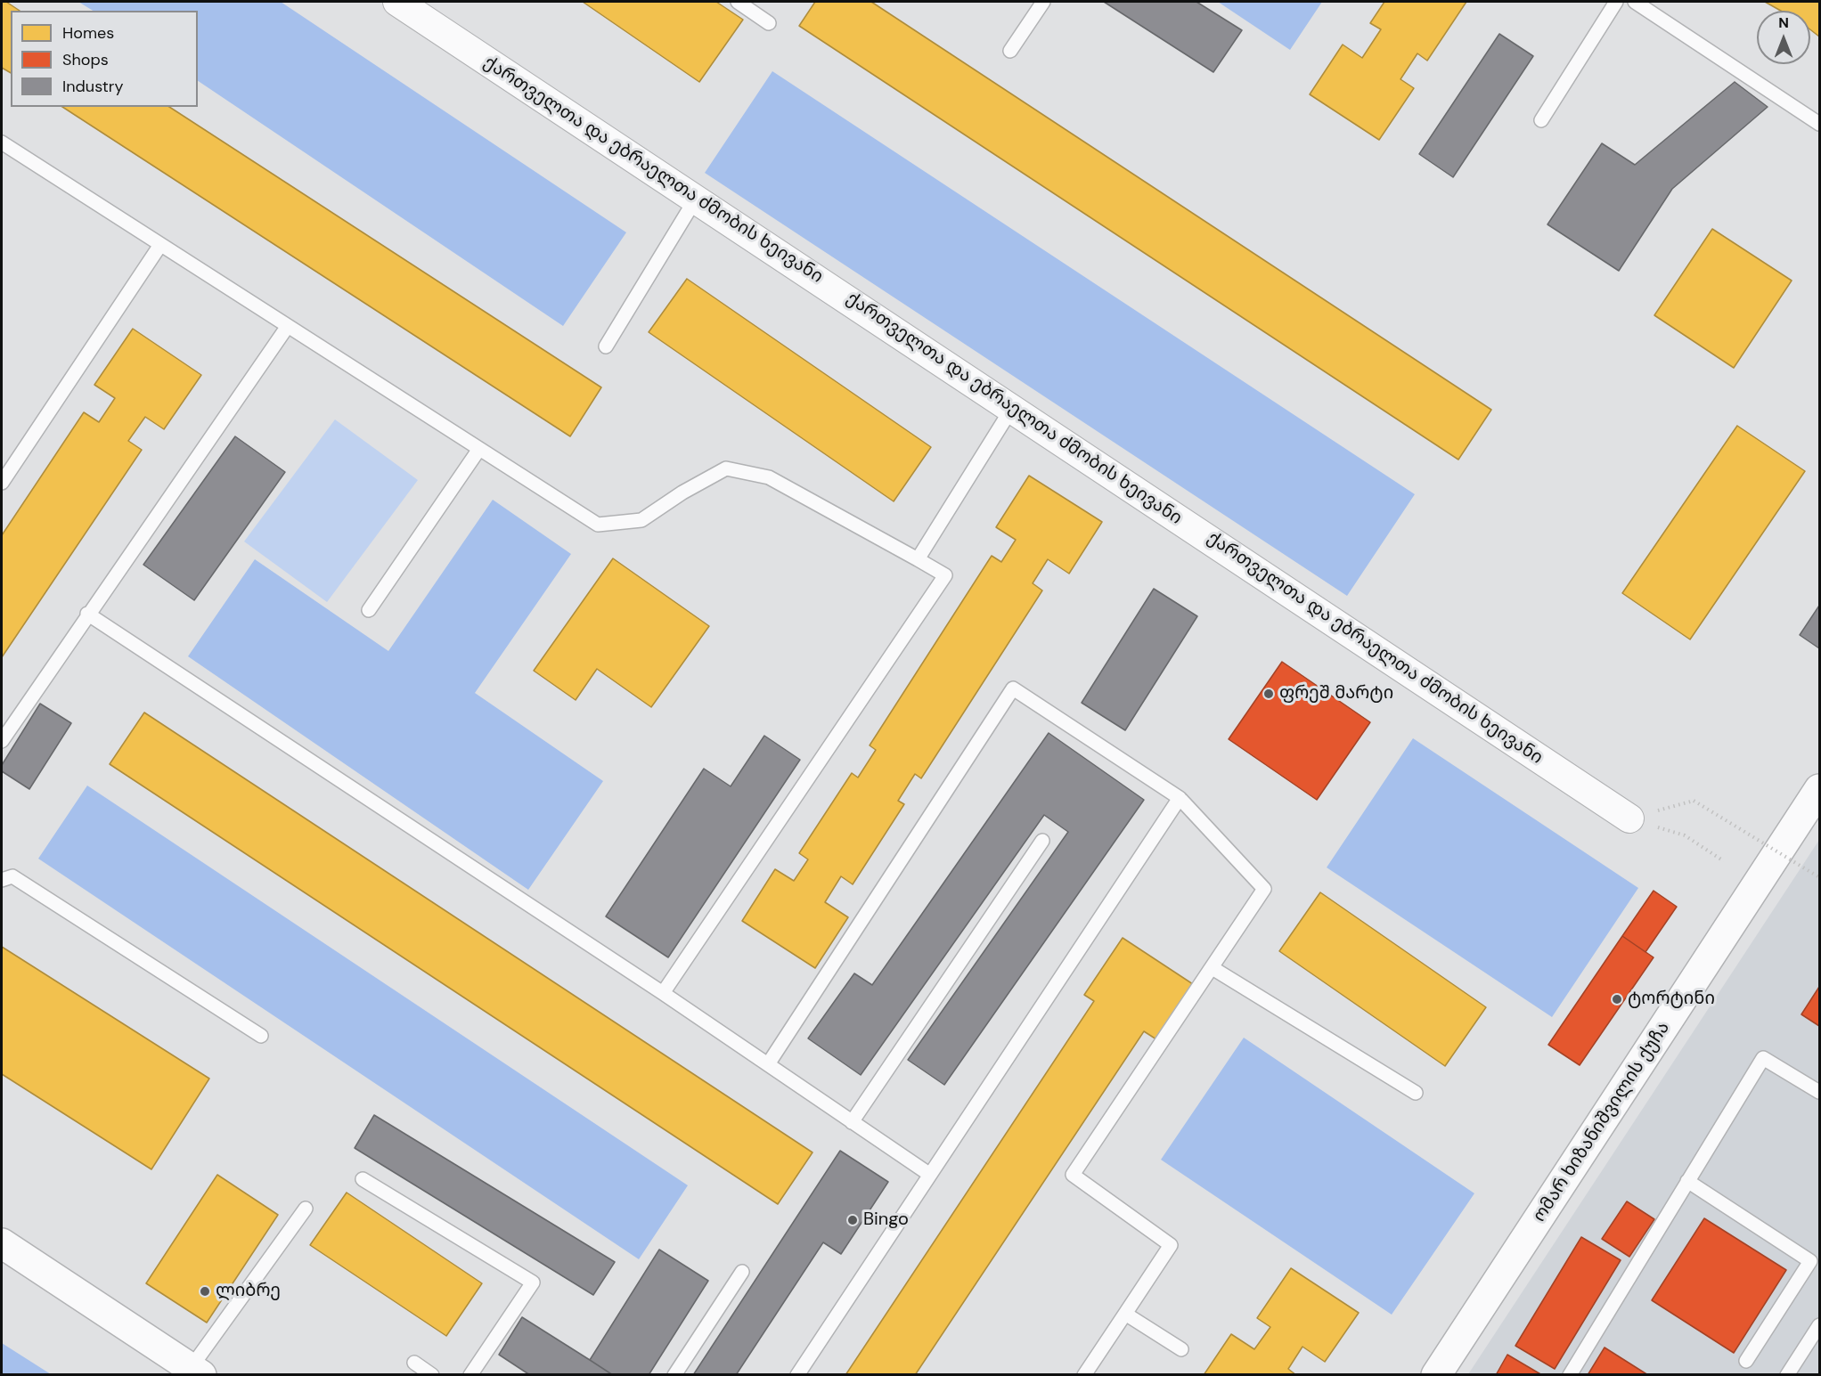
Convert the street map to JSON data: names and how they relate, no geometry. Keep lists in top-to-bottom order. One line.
{"streets":{"main road":["ომარ ხიზანიშვილის ქუჩა"],"street":["ქართველთა და ებრაელთა ძმობის ხეივანი"]},"places":["ფრეშ მარტი","ტორტინი","Bingo","ლიბრე"],"legend":["Homes","Shops","Industry"],"north":"top"}
